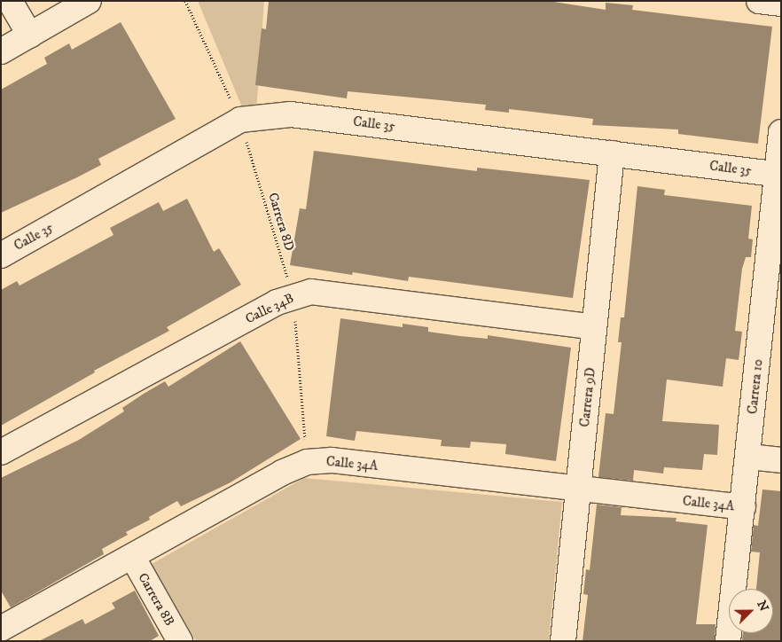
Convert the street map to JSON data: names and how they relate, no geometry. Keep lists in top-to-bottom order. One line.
{"streets":{"street":["Calle 35","Calle 34B","Carrera 10","Carrera 9D","Calle 34A","Carrera 8B"],"path":["Carrera 8D"]},"crossings":[["Calle 35","Carrera 8D"],["Calle 35","Carrera 10"],["Calle 35","Carrera 9D"],["Carrera 8D","Calle 34B"],["Carrera 8D","Calle 34A"],["Calle 34B","Carrera 9D"],["Carrera 10","Calle 34A"],["Carrera 9D","Calle 34A"],["Calle 34A","Carrera 8B"]],"north":"top right"}
